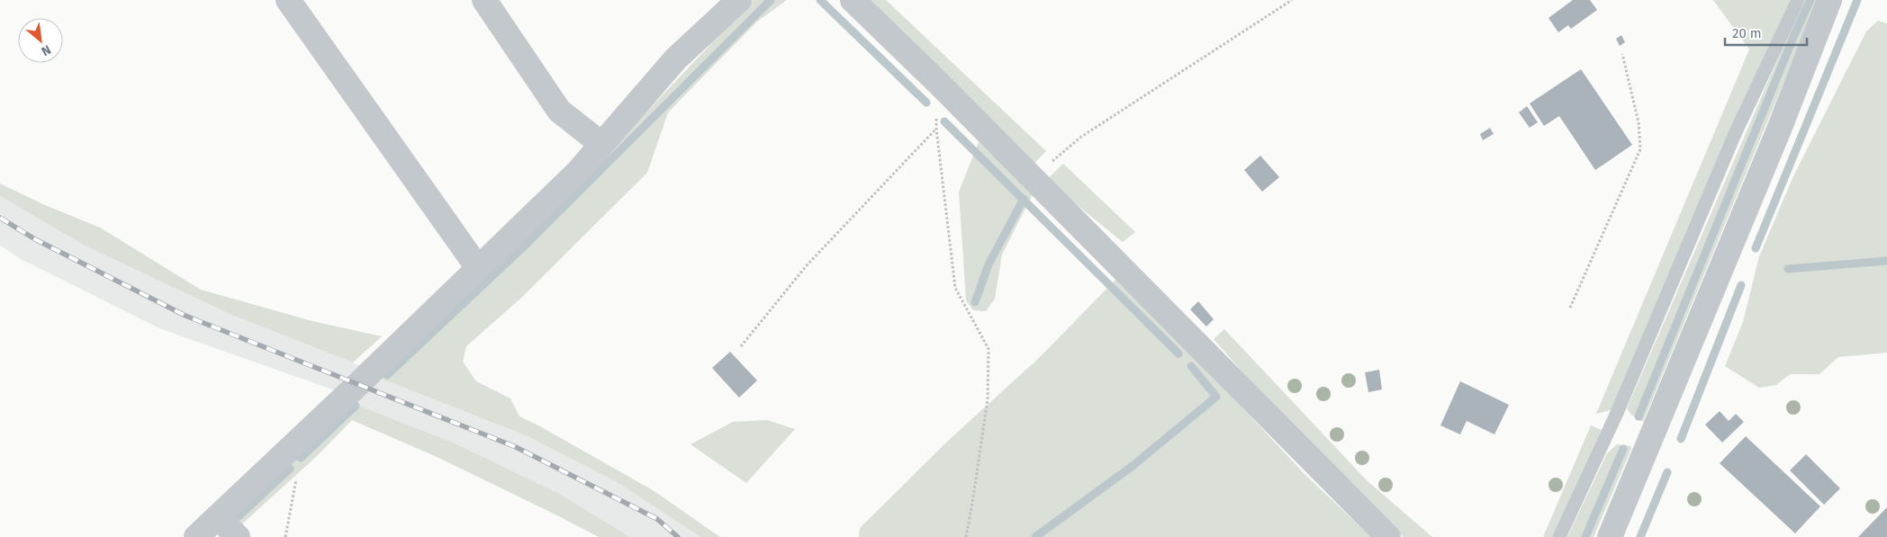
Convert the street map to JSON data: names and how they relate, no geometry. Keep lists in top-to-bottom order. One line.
{"scale_bar":"20 m","north":"bottom right"}
